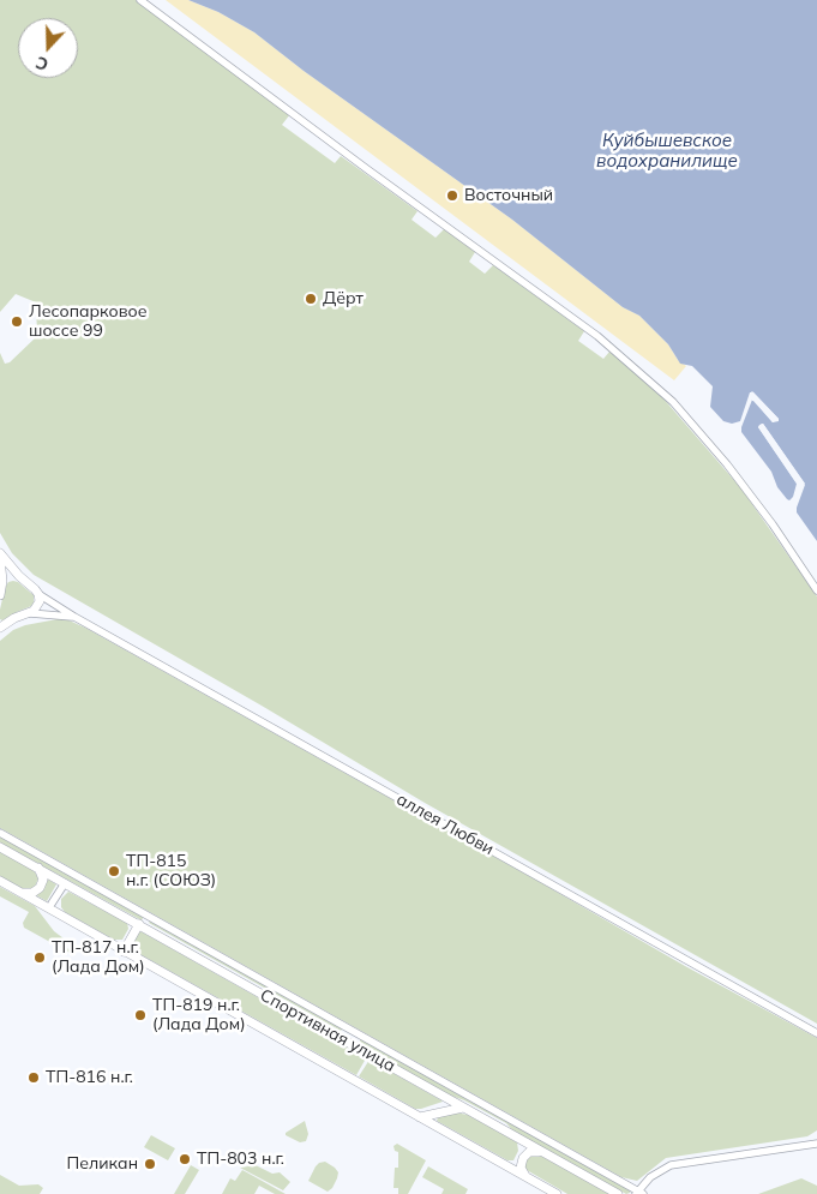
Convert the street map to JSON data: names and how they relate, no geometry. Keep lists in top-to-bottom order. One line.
{"streets":{"main road":["Спортивная улица"],"street":["аллея Любви"]},"water":["Куйбышевское водохранилище"],"places":["Восточный","Дёрт","Лесопарковое шоссе 99","ТП-815 н.г. (СОЮЗ)","ТП-817 н.г. (Лада Дом)","ТП-819 н.г. (Лада Дом)","ТП-816 н.г.","ТП-803 н.г.","Пеликан"],"north":"bottom"}
